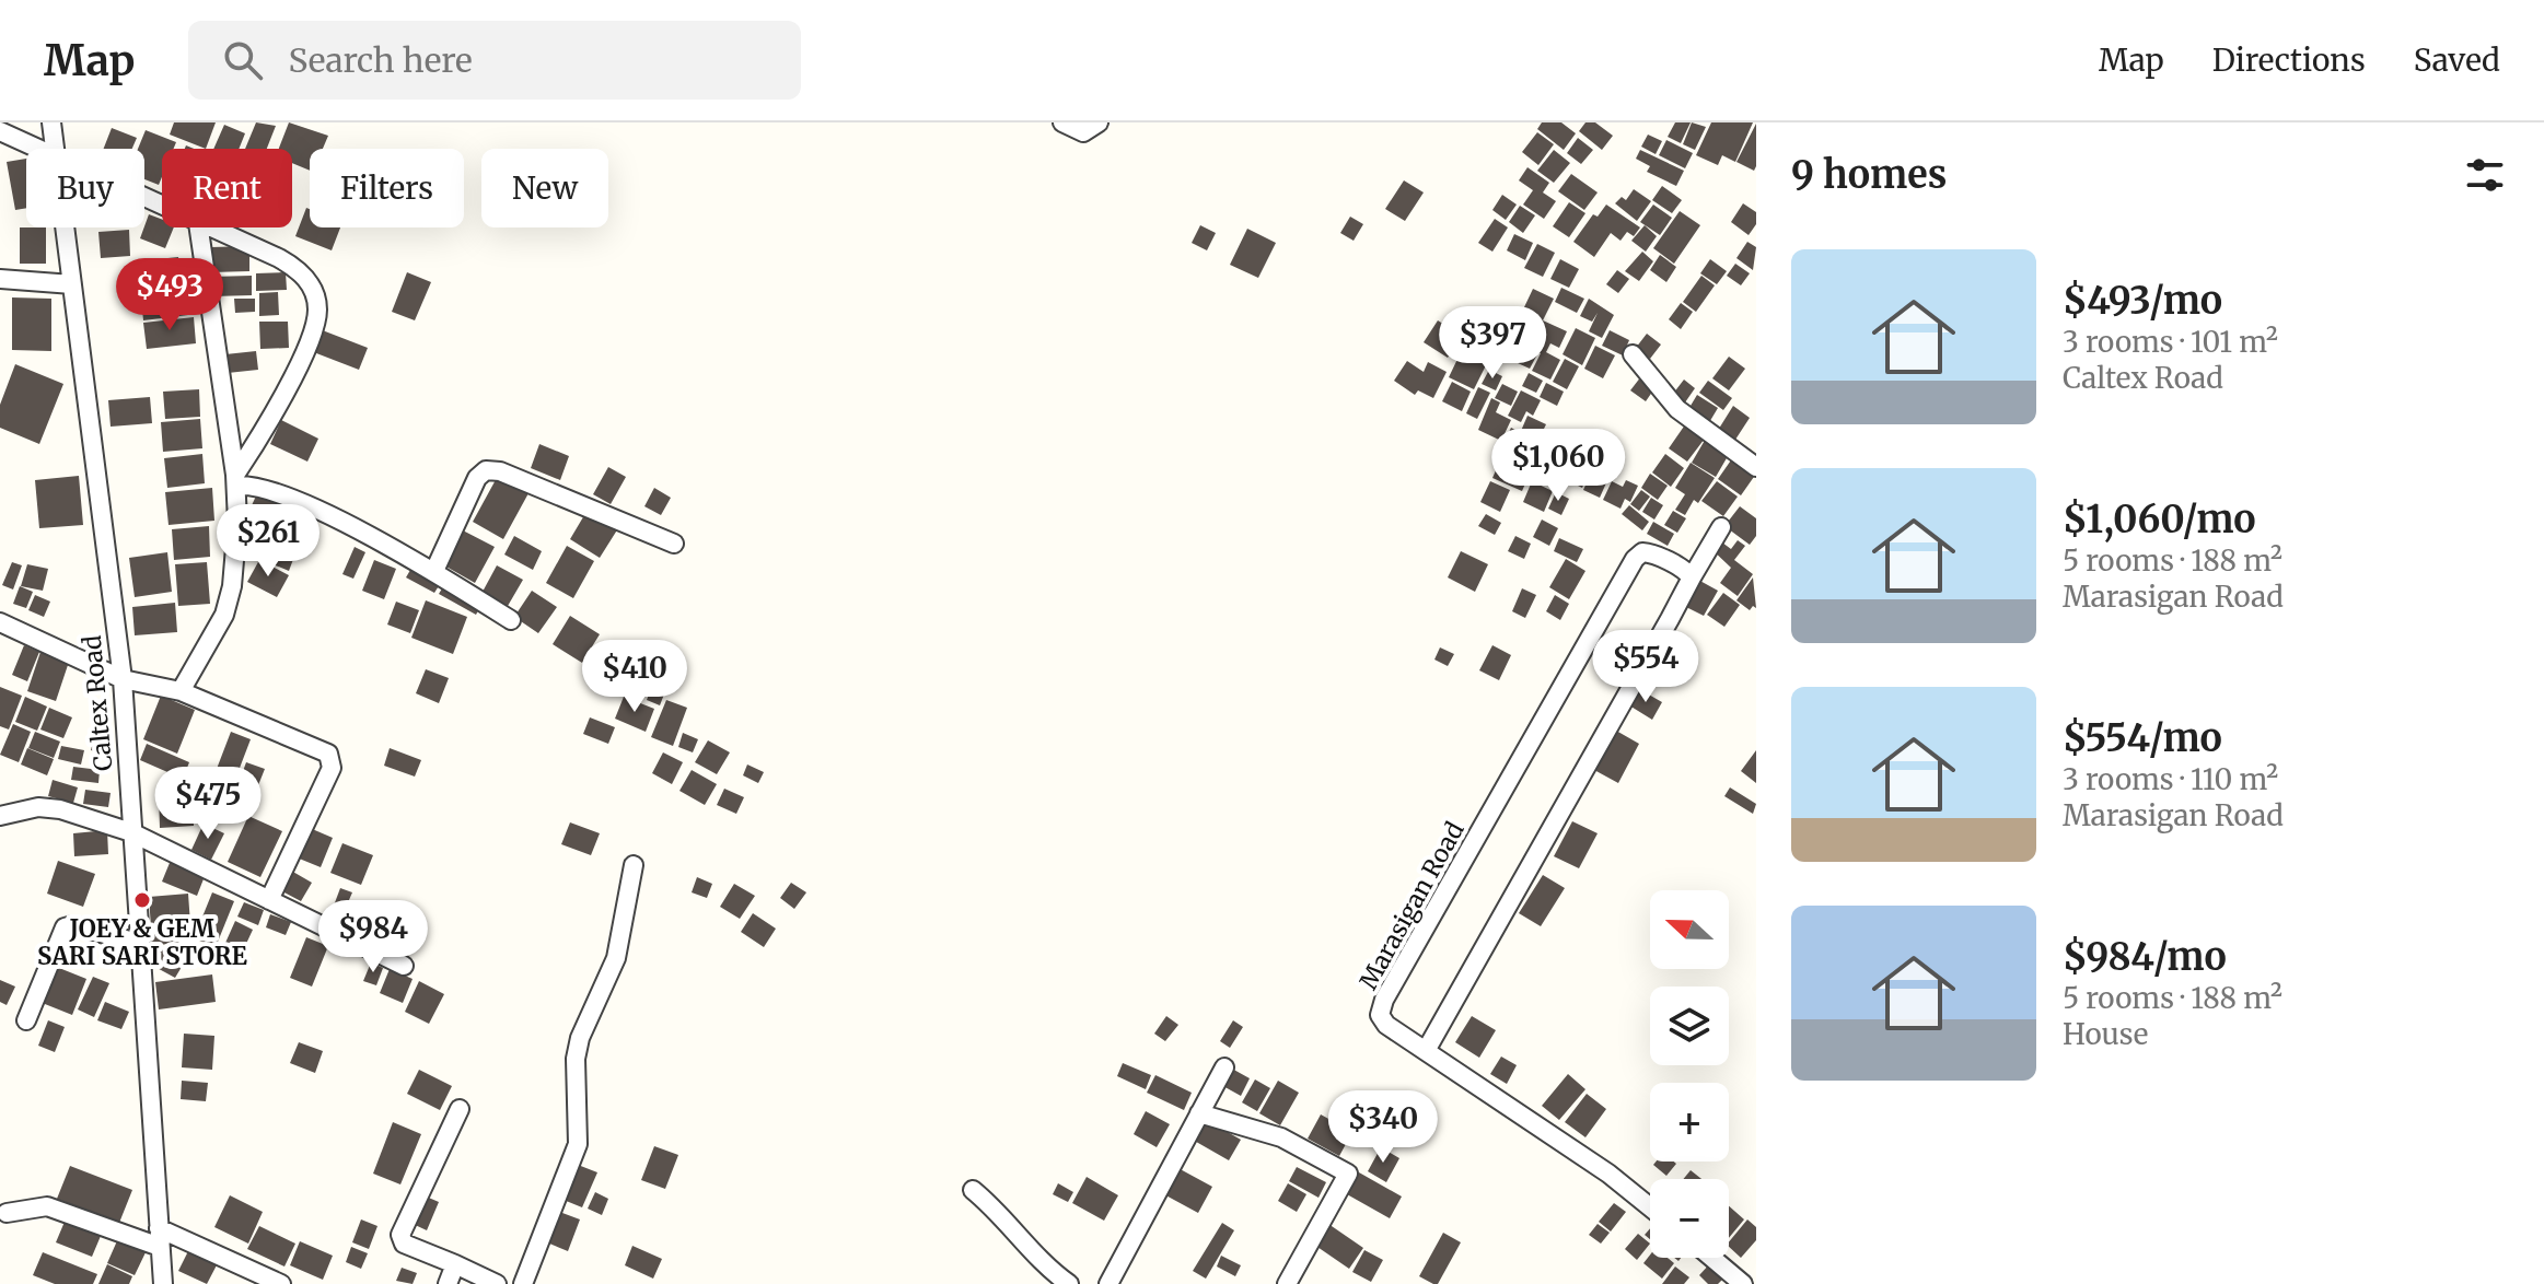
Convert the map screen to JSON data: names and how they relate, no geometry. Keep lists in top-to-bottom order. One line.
{"streets":{"street":["Caltex Road","Marasigan Road"]},"places":["JOEY & GEM SARI SARI STORE"],"north":"left","page":{"header":"Map","search":"Search here","nav":["Map","Directions","Saved"],"heading":"9 homes","chip":["Buy","Rent","Filters","New"],"list":[{"name":"$493/mo","note":"3 rooms · 101 m² · Caltex Road"},{"name":"$1,060/mo","note":"5 rooms · 188 m² · Marasigan Road"},{"name":"$554/mo","note":"3 rooms · 110 m² · Marasigan Road"},{"name":"$984/mo","note":"5 rooms · 188 m² · House"}],"price":["$493","$397","$1,060","$261","$554","$410","$475","$984","$340"],"map_buttons":["+","−"]}}
